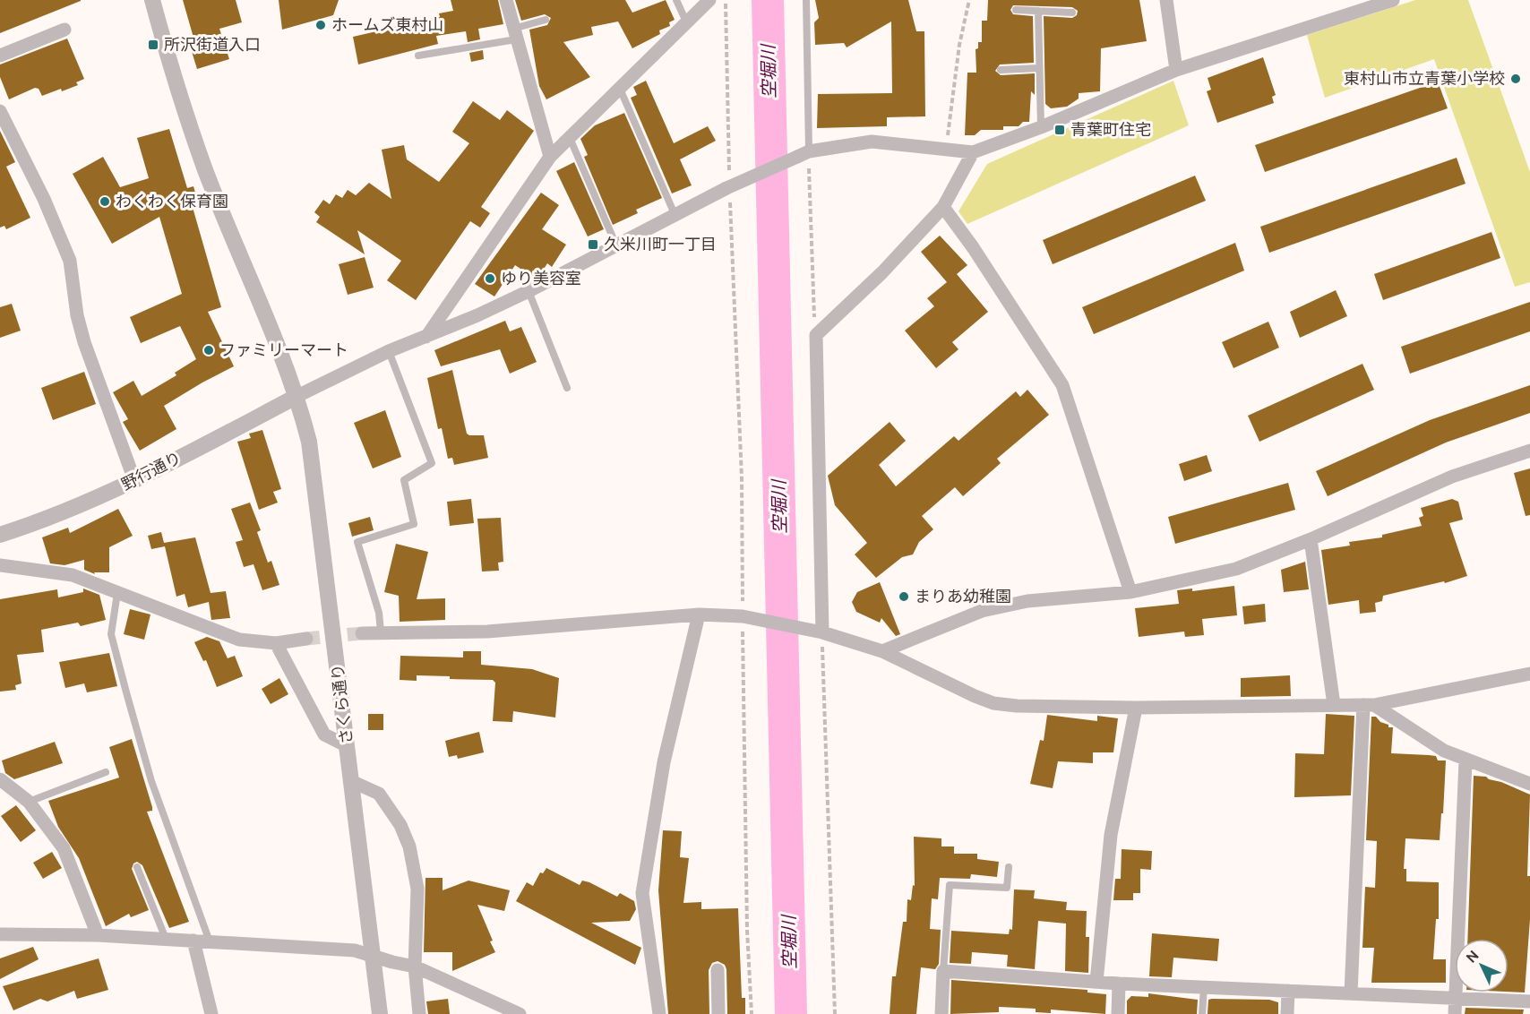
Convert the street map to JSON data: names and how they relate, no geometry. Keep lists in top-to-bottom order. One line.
{"streets":{"street":["野行通り","さくら通り"]},"crossings":[["野行通り","さくら通り"]],"water":["空堀川"],"places":{"other":["ホームズ東村山","東村山市立青葉小学校","わくわく保育園","ゆり美容室","ファミリーマート","まりあ幼稚園"],"transit":["所沢街道入口","青葉町住宅","久米川町一丁目"]},"north":"top left"}
